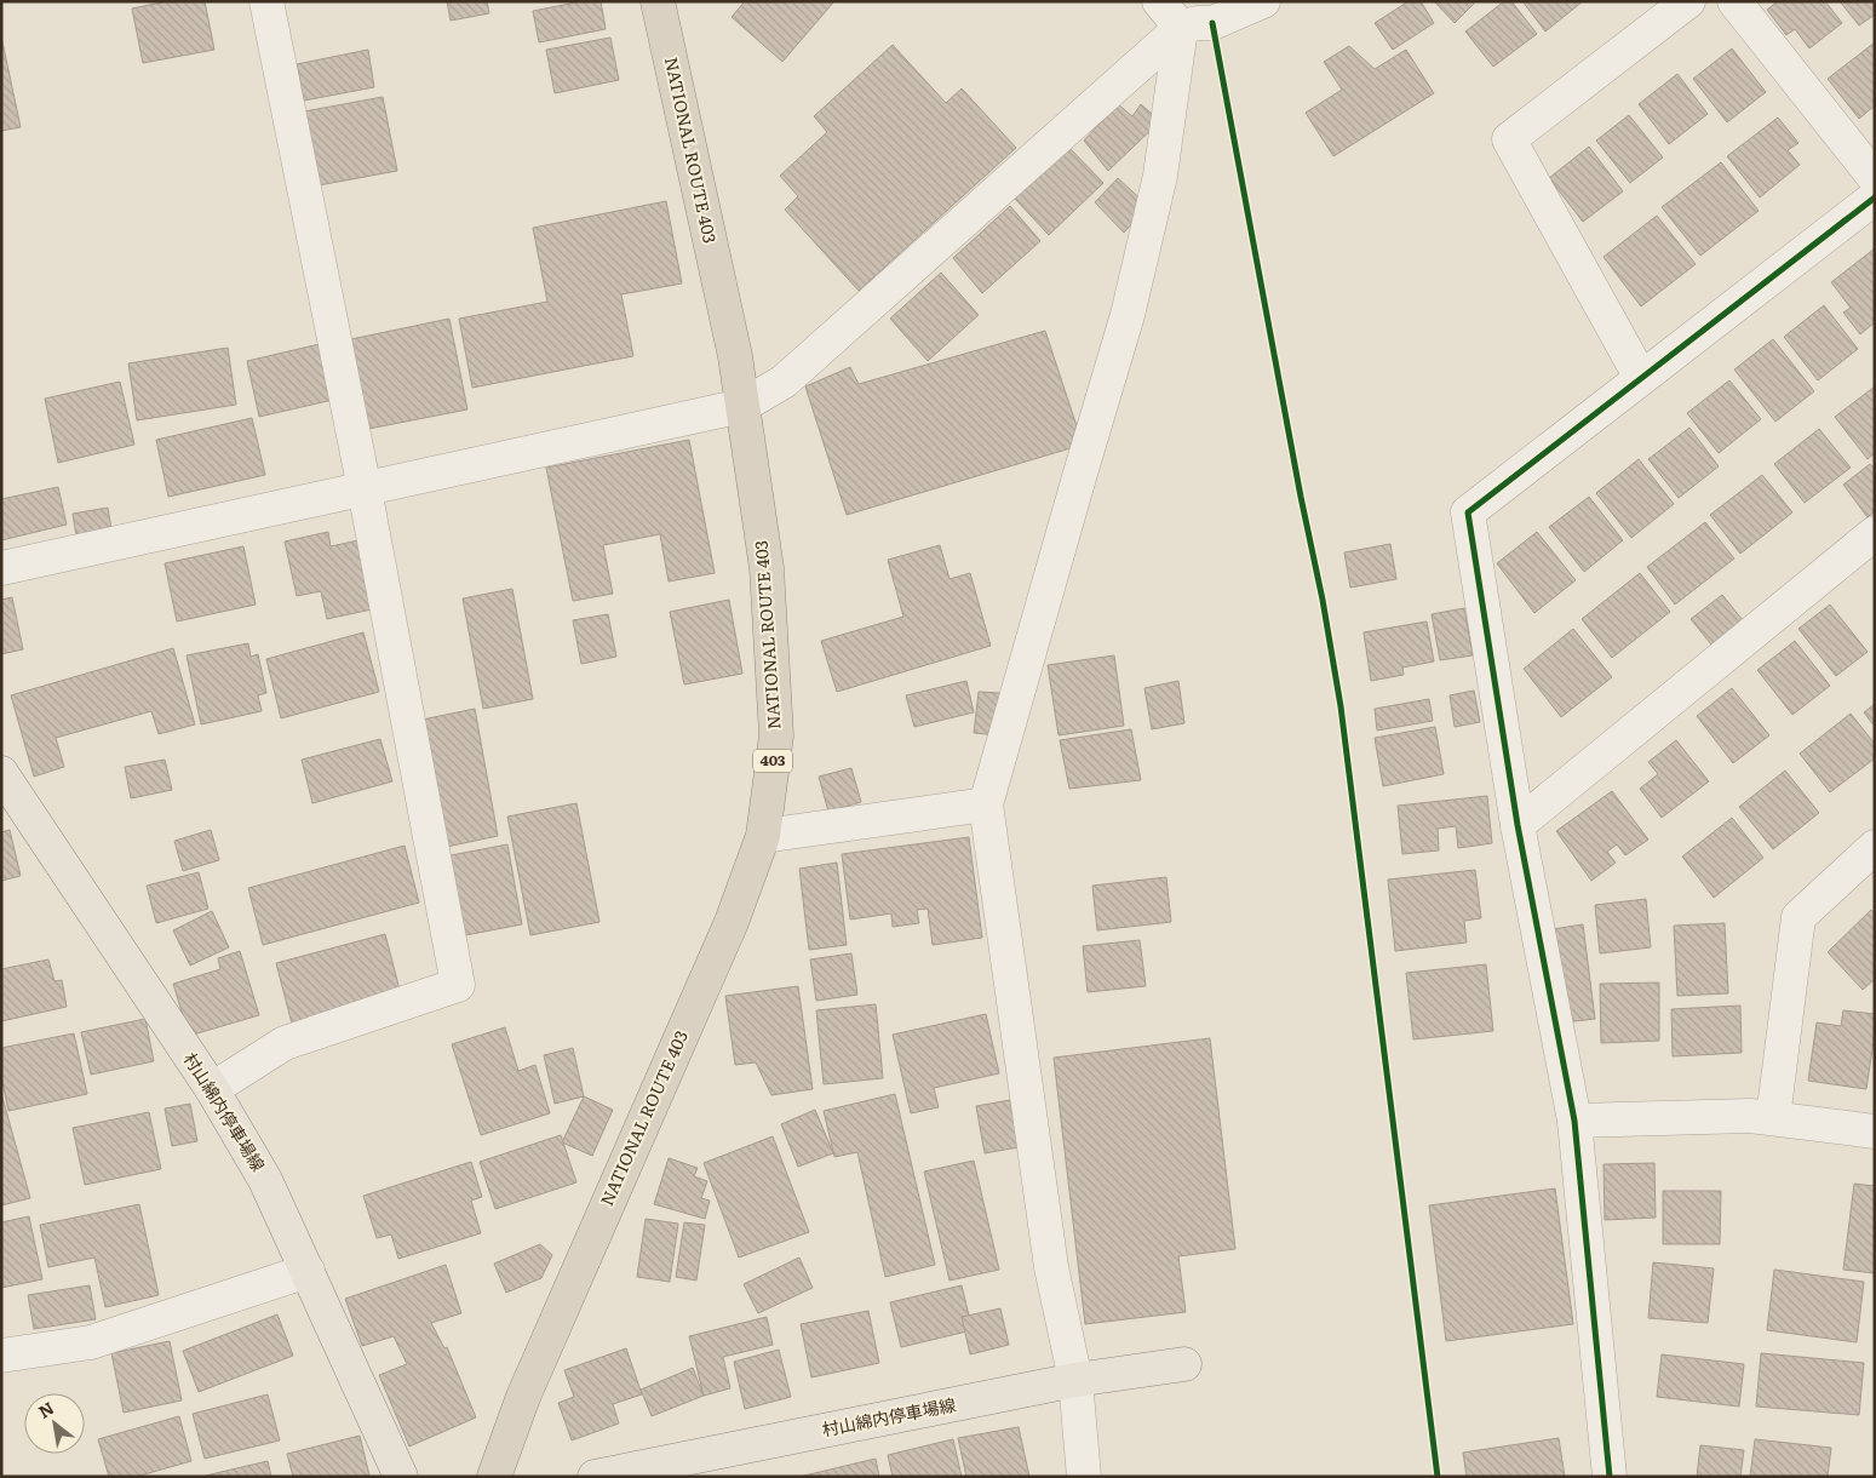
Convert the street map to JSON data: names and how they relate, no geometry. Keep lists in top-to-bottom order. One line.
{"streets":{"highway":["NATIONAL ROUTE 403","403"],"main road":["村山綿内停車場線"]},"north":"top left"}
